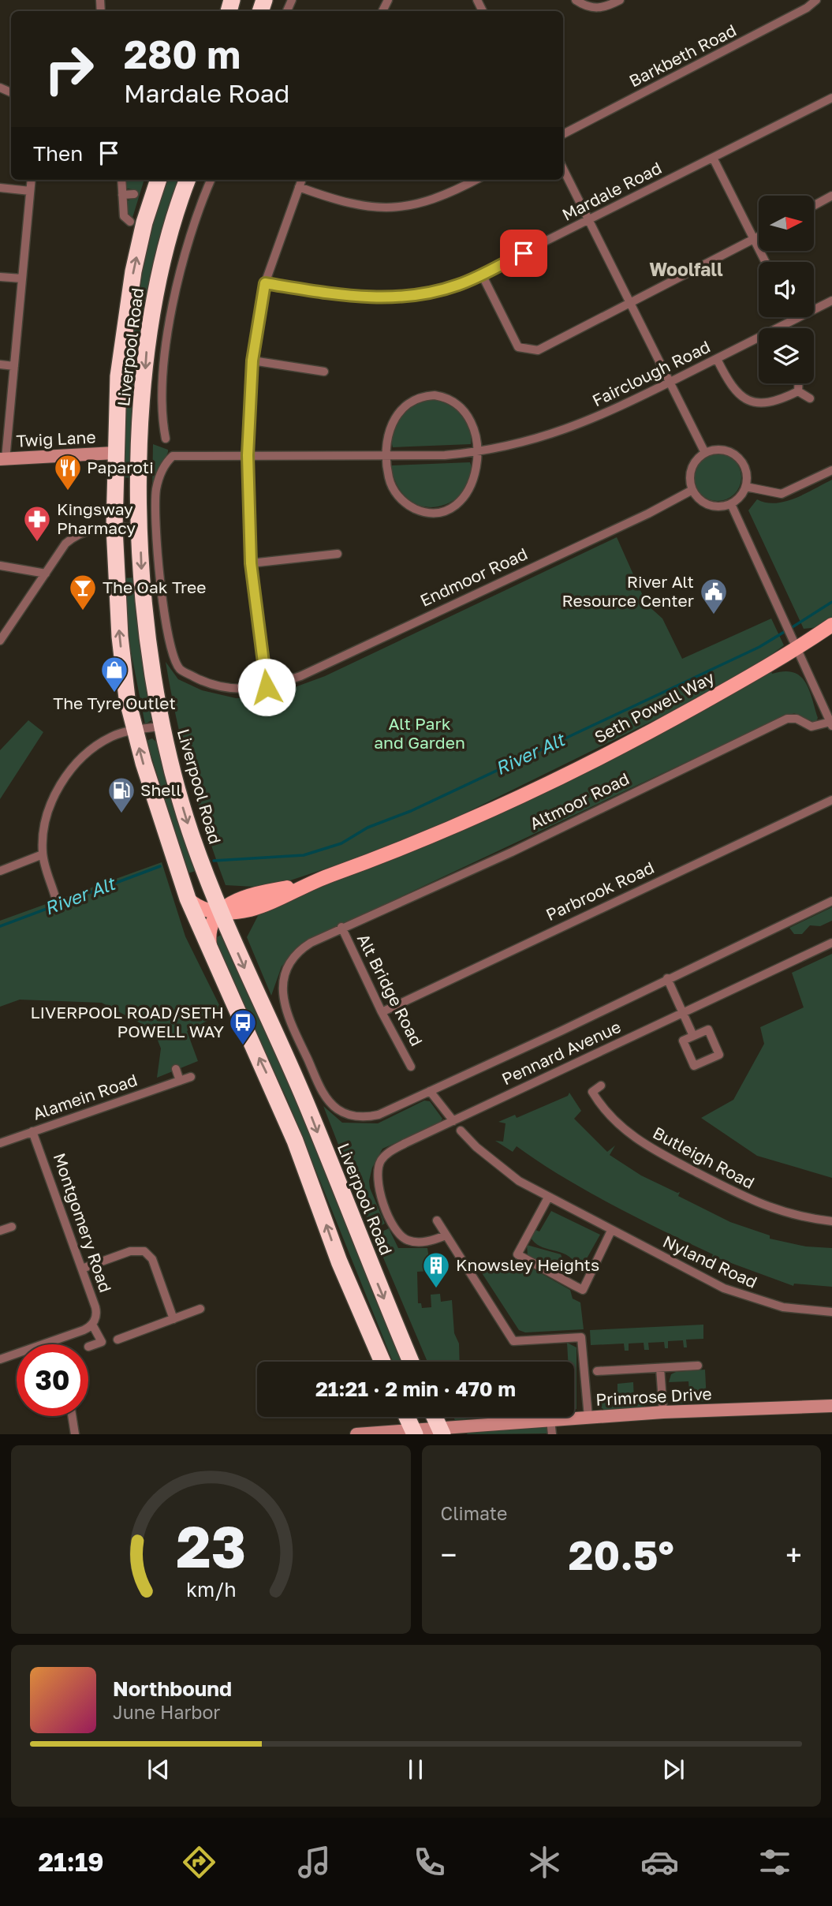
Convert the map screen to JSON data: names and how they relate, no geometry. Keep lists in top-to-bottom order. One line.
{"streets":{"highway":["Liverpool Road"],"main road":["Seth Powell Way"],"street":["Barkbeth Road","Mardale Road","Fairclough Road","Twig Lane","Endmoor Road","Altmoor Road","Parbrook Road","Alt Bridge Road","Pennard Avenue","Alamein Road","Butleigh Road","Montgomery Road","Nyland Road","Primrose Drive"]},"crossings":[["Liverpool Road","Twig Lane"],["Liverpool Road","Seth Powell Way"],["Liverpool Road","Altmoor Road"],["Liverpool Road","Alt Bridge Road"],["Liverpool Road","Pennard Avenue"],["Fairclough Road","Endmoor Road"],["Altmoor Road","Alt Bridge Road"],["Parbrook Road","Alt Bridge Road"],["Alamein Road","Montgomery Road"]],"districts":["Woolfall"],"water":["River Alt"],"parks":["Alt Park and Garden"],"places":{"restaurant":["Paparoti"],"pharmacy":["Kingsway Pharmacy"],"bar":["The Oak Tree"],"public building":["River Alt Resource Center"],"shop":["The Tyre Outlet"],"fuel station":["Shell"],"bus stop":["LIVERPOOL ROAD/SETH POWELL WAY"],"building":["Knowsley Heights"]},"north":"right","page":{"turn":["280 m","Mardale Road"],"then":"Then","limit":"30","trip":"21:21 · 2 min · 470 m","tile":"Climate","heat":["−","20.5°","+"],"song":["Northbound","June Harbor"],"tabs":"21:19","gauge":["23","km/h"]}}
